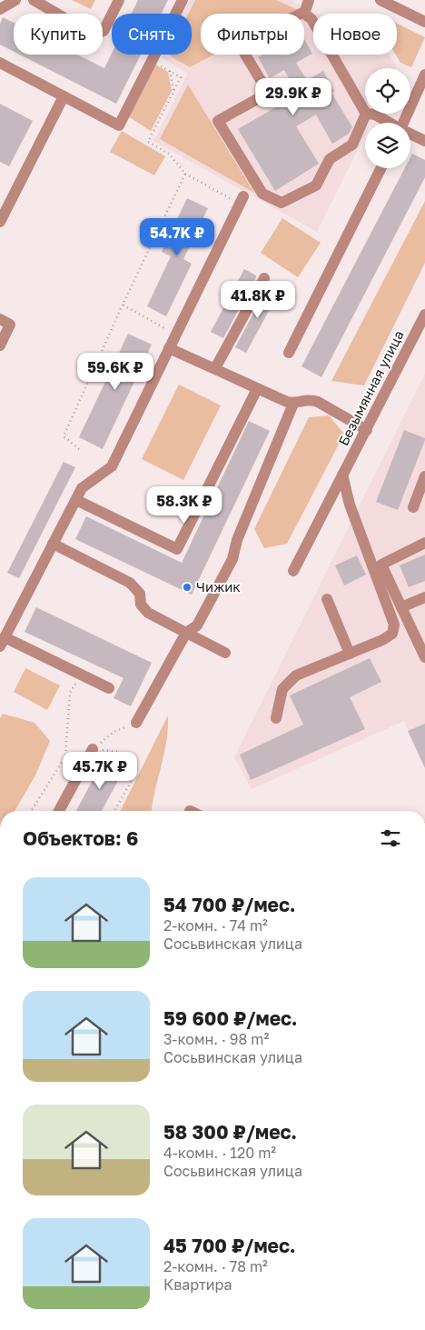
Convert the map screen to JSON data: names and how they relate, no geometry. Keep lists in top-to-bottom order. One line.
{"streets":{"street":["Безымянная улица"]},"places":["Чижик"],"page":{"chip":["Купить","Снять","Фильтры","Новое"],"price":["29.9K ₽","54.7K ₽","41.8K ₽","59.6K ₽","58.3K ₽","45.7K ₽"],"heading":"Объектов: 6","list":[{"name":"54 700 ₽/мес.","note":"2-комн. · 74 m² · Сосьвинская улица"},{"name":"59 600 ₽/мес.","note":"3-комн. · 98 m² · Сосьвинская улица"},{"name":"58 300 ₽/мес.","note":"4-комн. · 120 m² · Сосьвинская улица"},{"name":"45 700 ₽/мес.","note":"2-комн. · 78 m² · Квартира"}]}}
